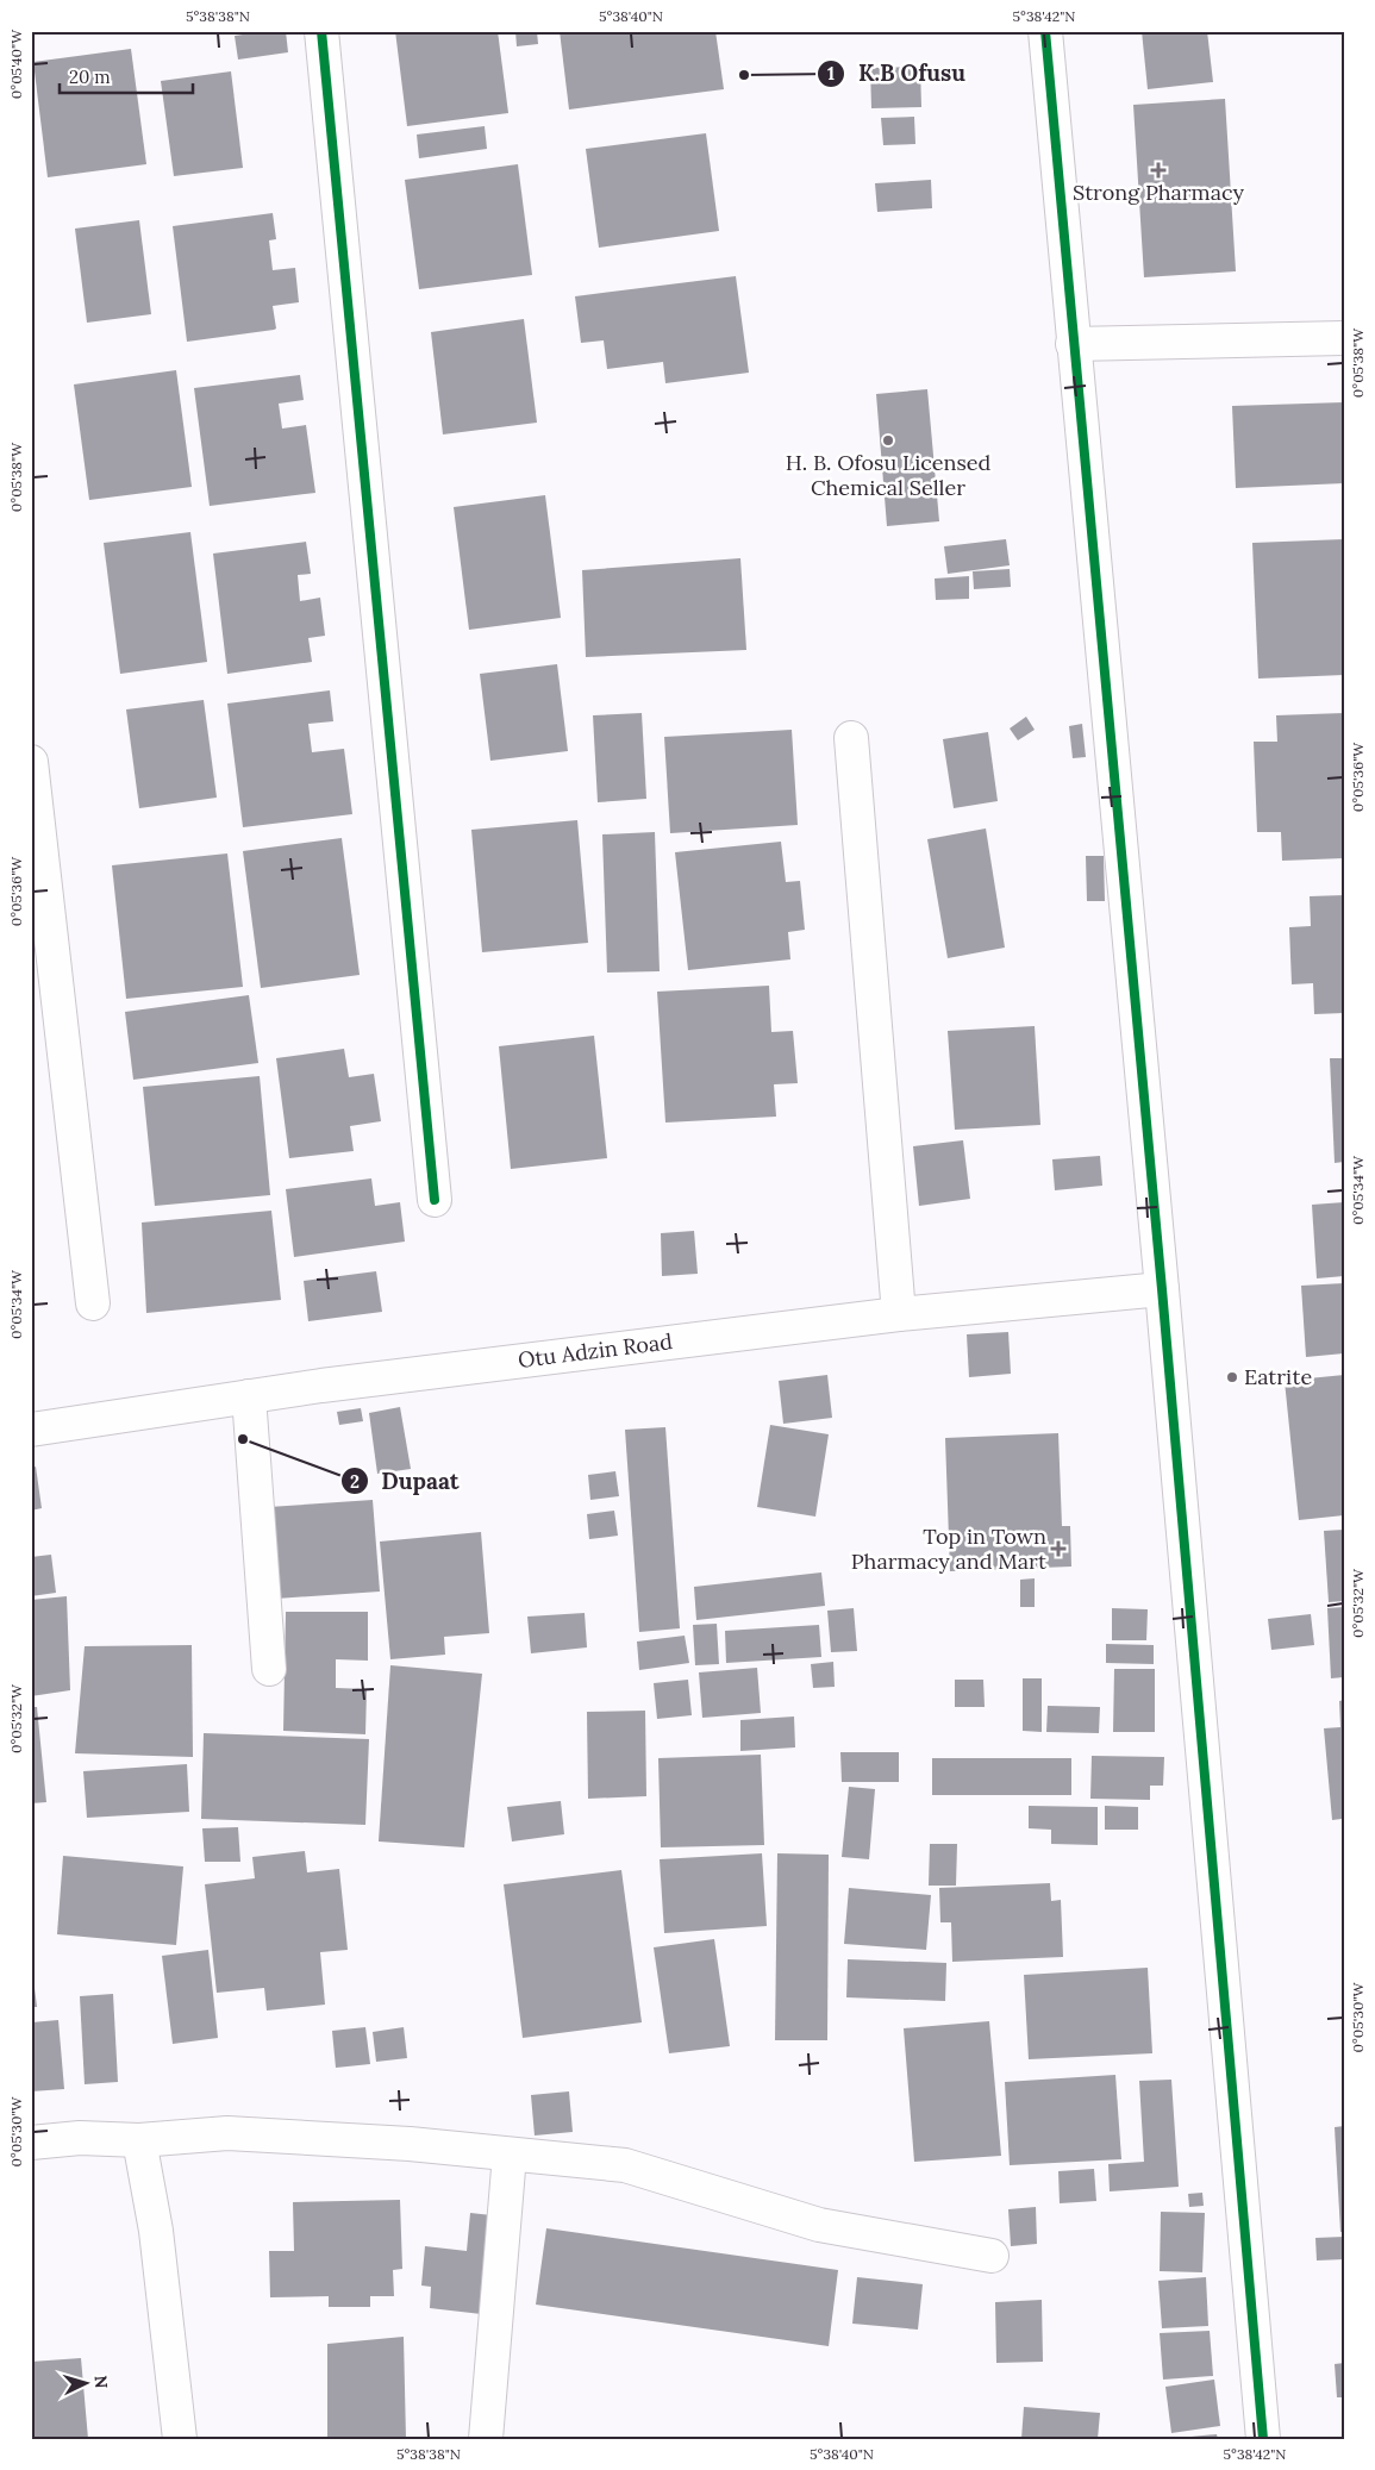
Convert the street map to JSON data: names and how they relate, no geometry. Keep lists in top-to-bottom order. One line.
{"streets":{"street":["Otu Adzin Road"]},"places":{"other":["K.B Ofusu","H. B. Ofosu Licensed Chemical Seller","Eatrite","Dupaat"],"health":["Strong Pharmacy","Top in Town Pharmacy and Mart"]},"scale_bar":"20 m","north":"right","coordinates":["5°38'38\"N","5°38'40\"N","5°38'42\"N","0°05'40\"W","0°05'38\"W","0°05'36\"W","0°05'34\"W","0°05'32\"W","0°05'30\"W"]}
